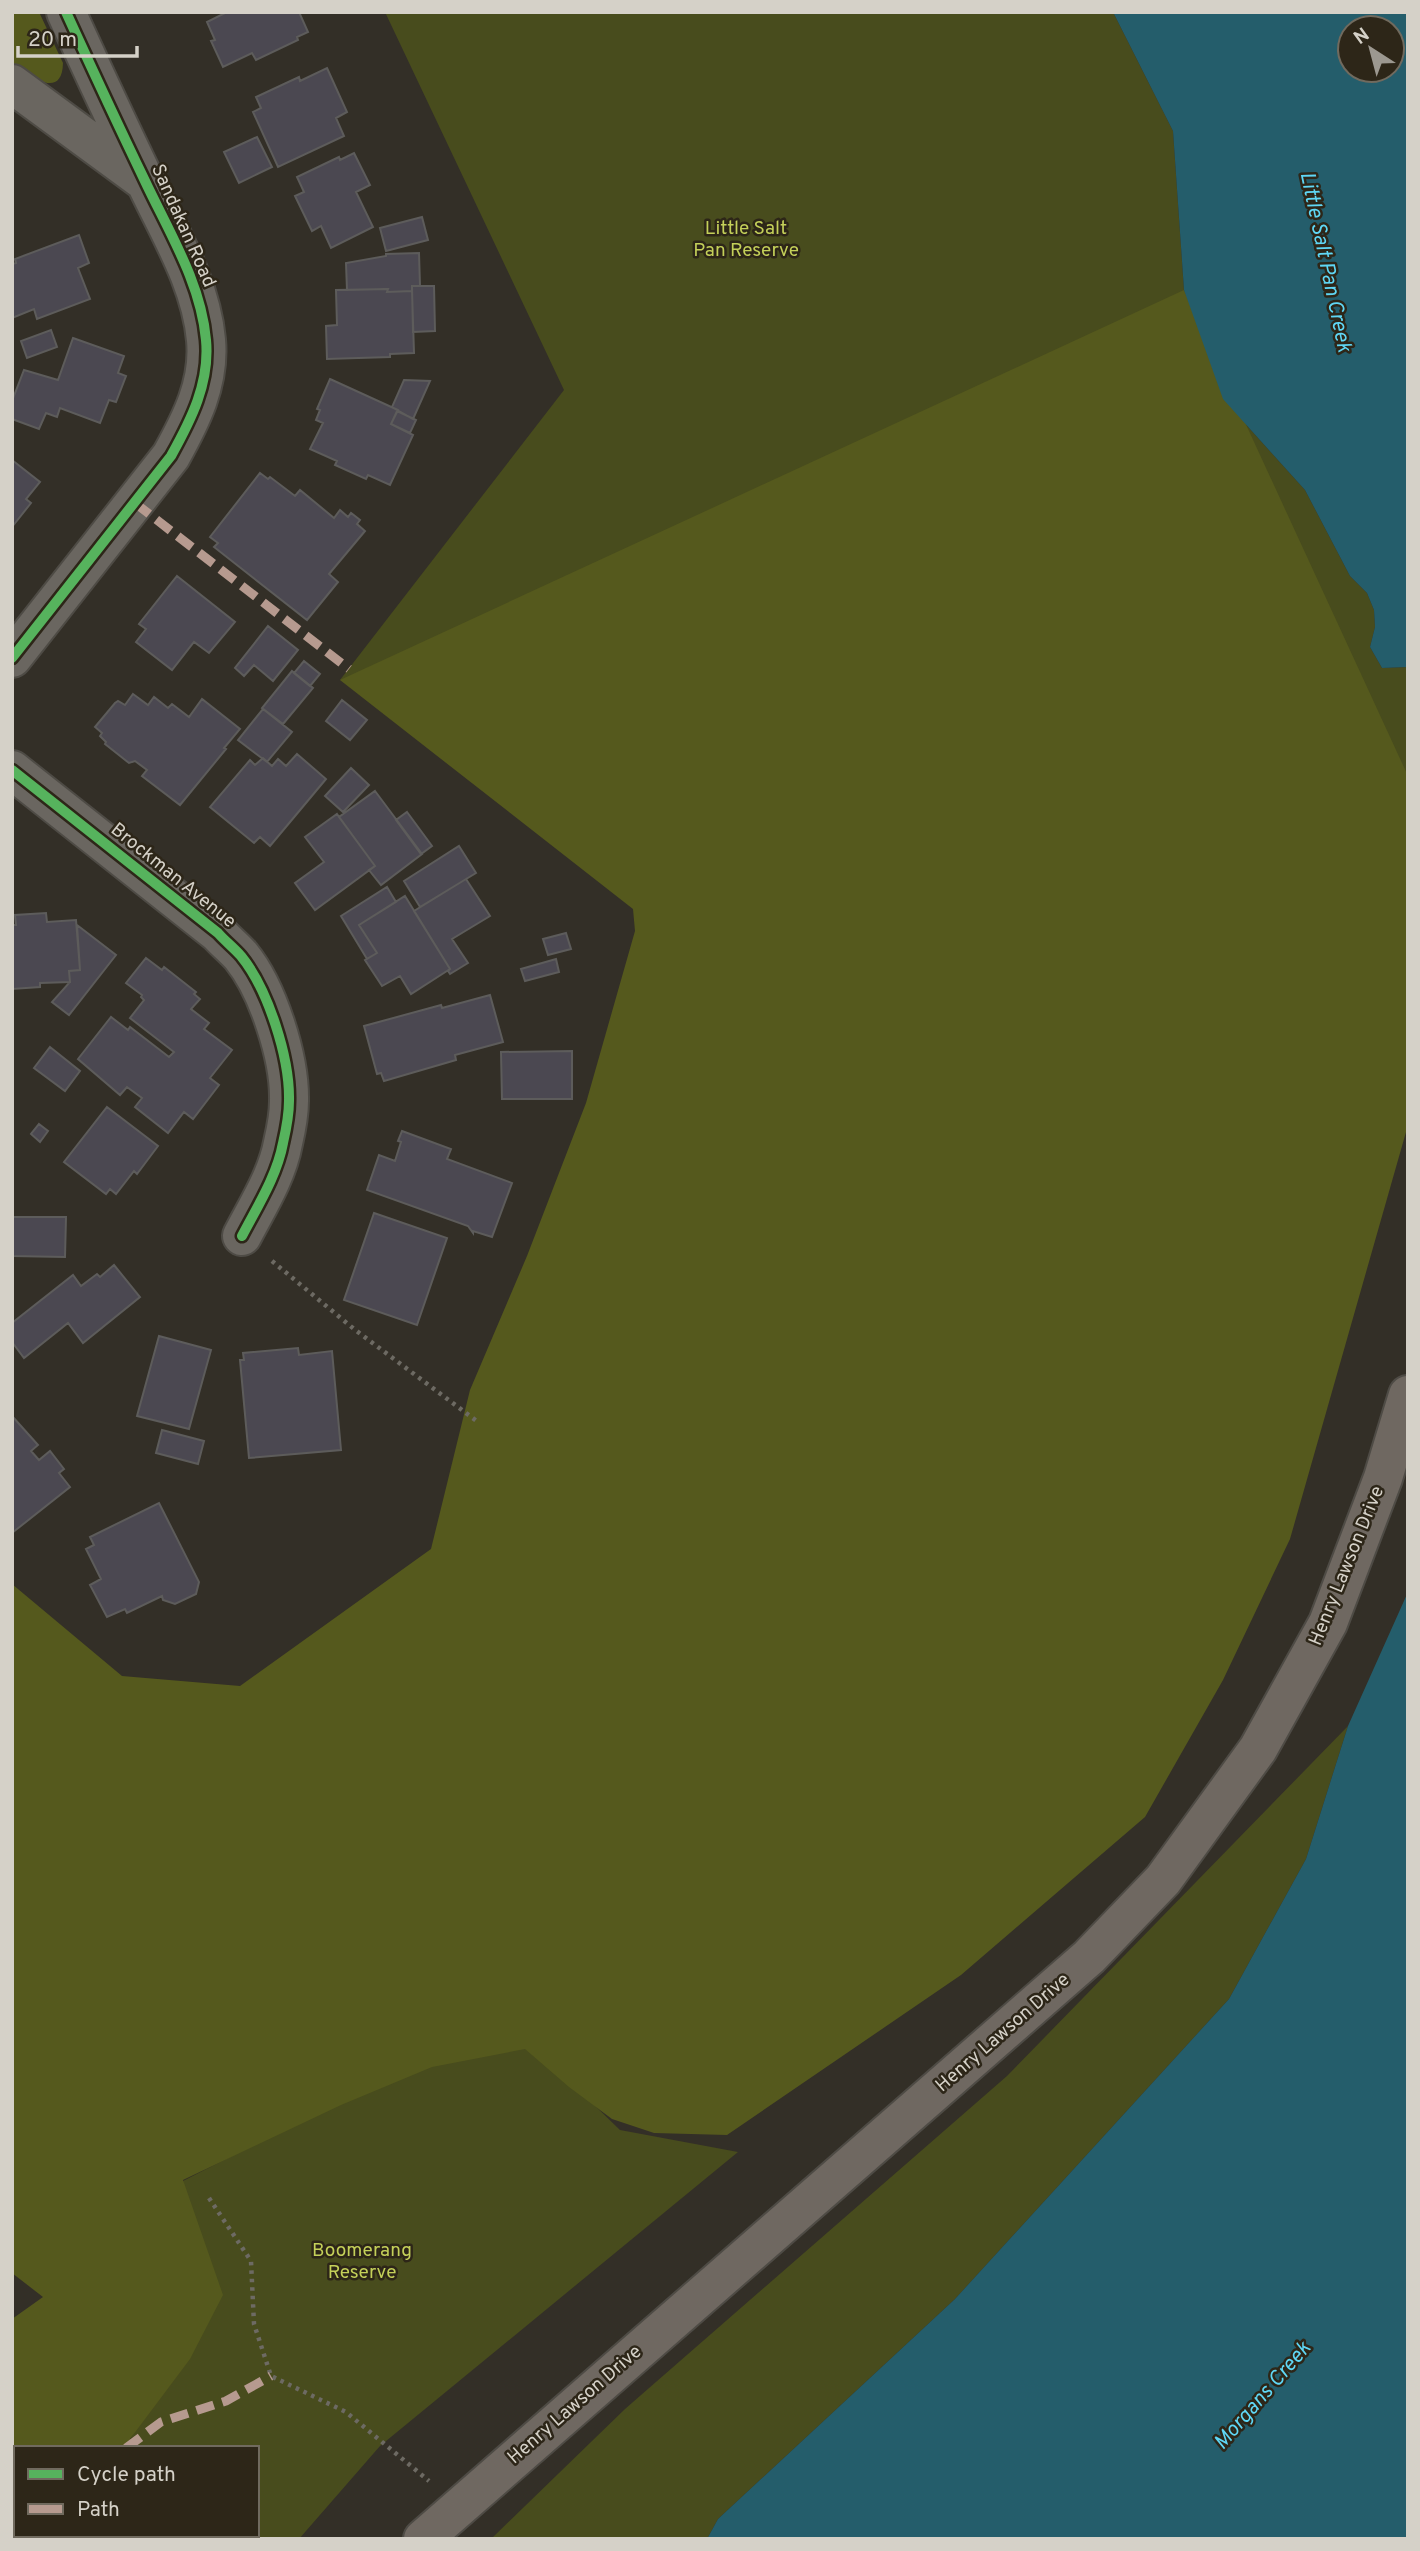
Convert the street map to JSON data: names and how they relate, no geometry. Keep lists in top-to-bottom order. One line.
{"streets":{"main road":["Henry Lawson Drive"],"street":["Sandakan Road","Brockman Avenue"]},"water":["Little Salt Pan Creek","Morgans Creek"],"parks":["Little Salt Pan Reserve","Boomerang Reserve"],"legend":["Cycle path","Path"],"scale_bar":"20 m","north":"top left"}
